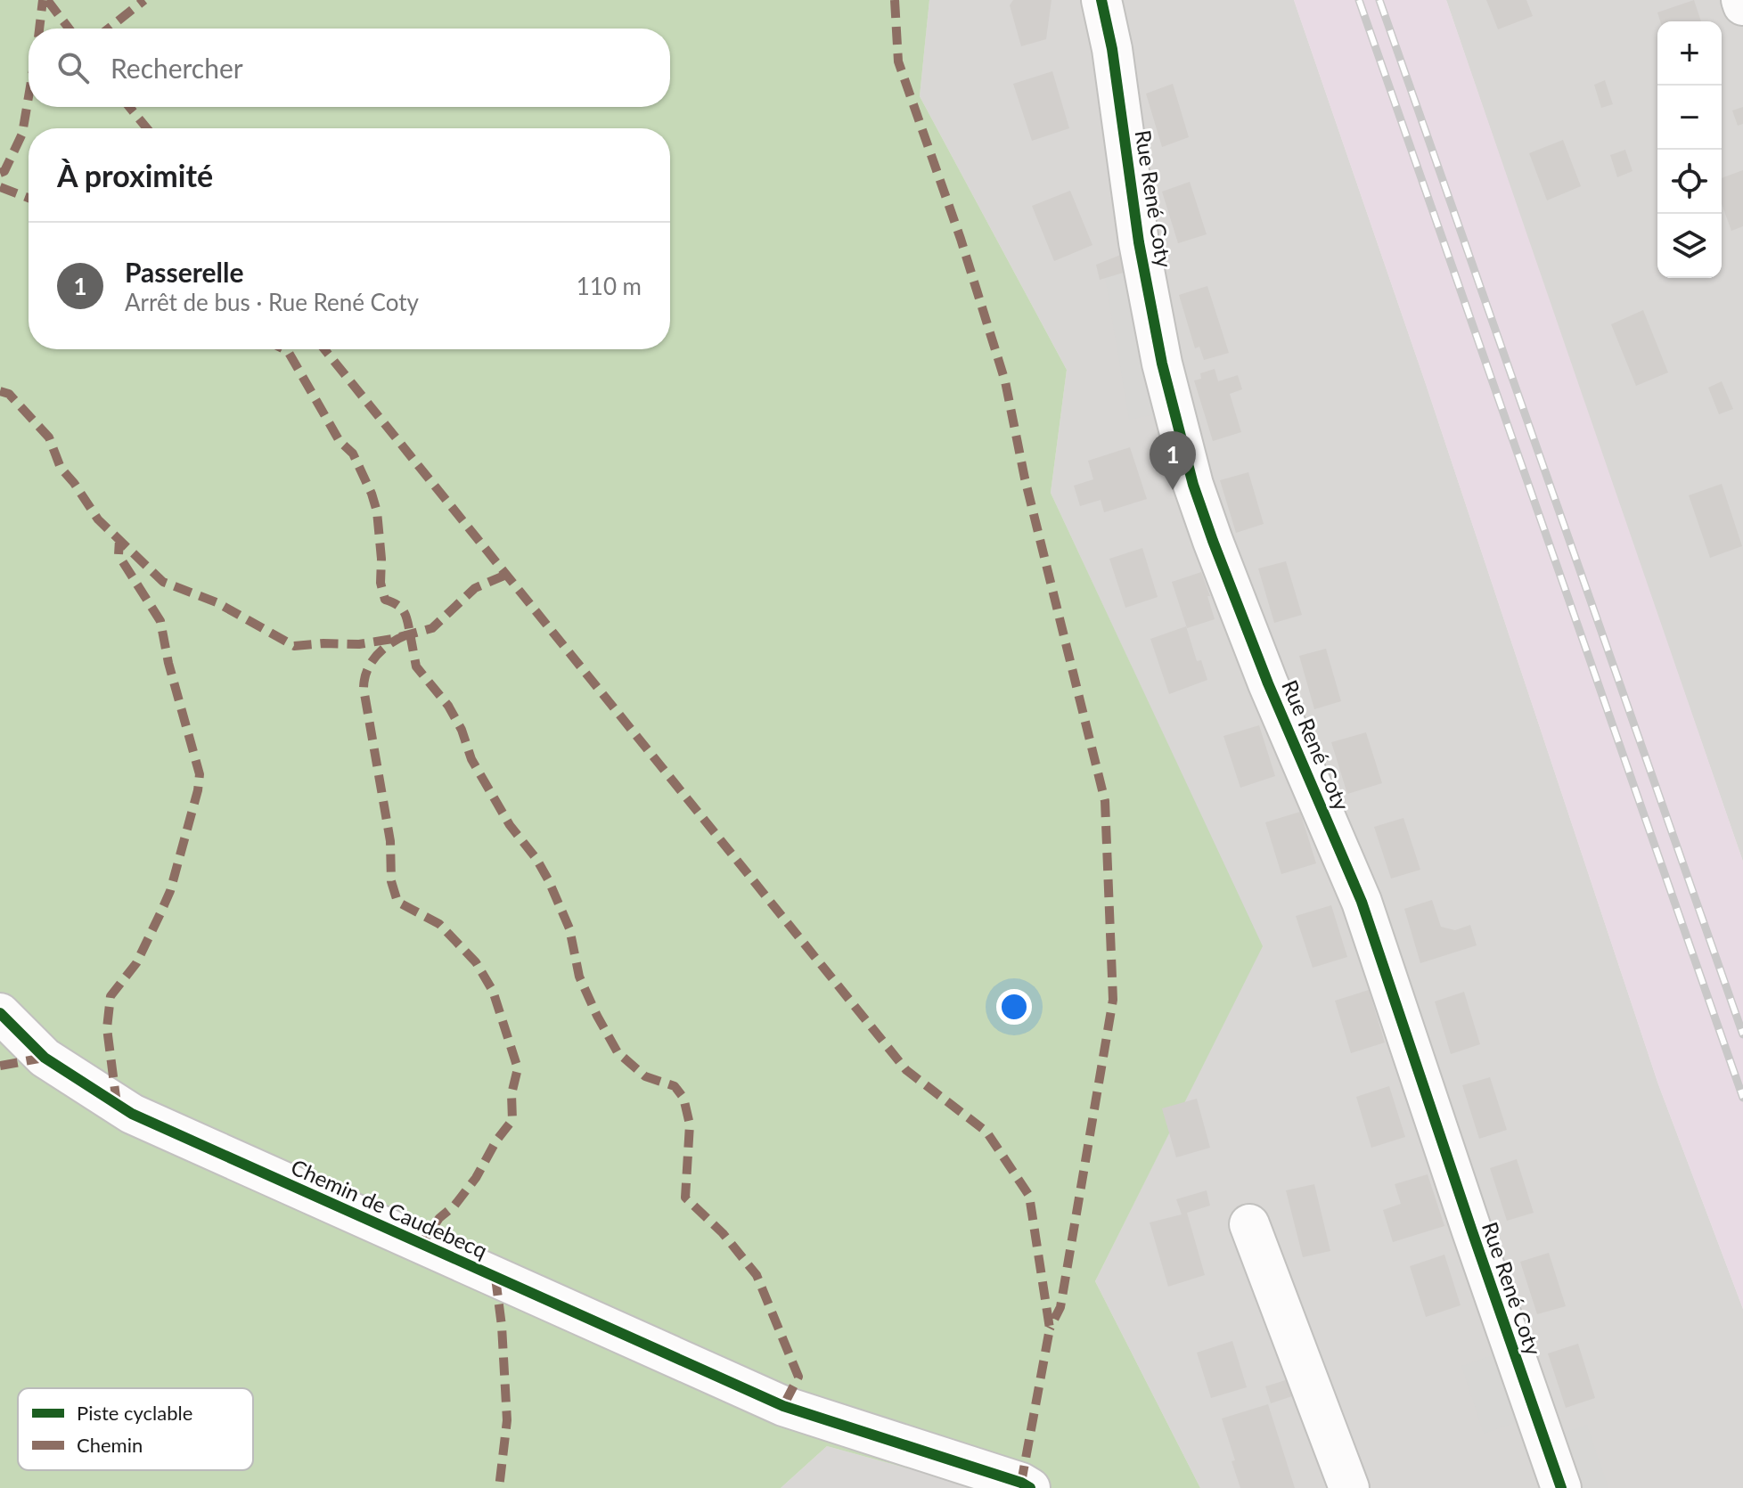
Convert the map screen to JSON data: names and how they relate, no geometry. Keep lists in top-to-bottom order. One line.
{"streets":{"street":["Rue René Coty","Chemin de Caudebecq"]},"legend":["Piste cyclable","Chemin"],"page":{"map_buttons":["+","−"],"search":"Rechercher","heading":"À proximité","list":[{"mark":"1","name":"Passerelle","note":"Arrêt de bus · Rue René Coty","value":"110 m"}],"pins":"1"}}
